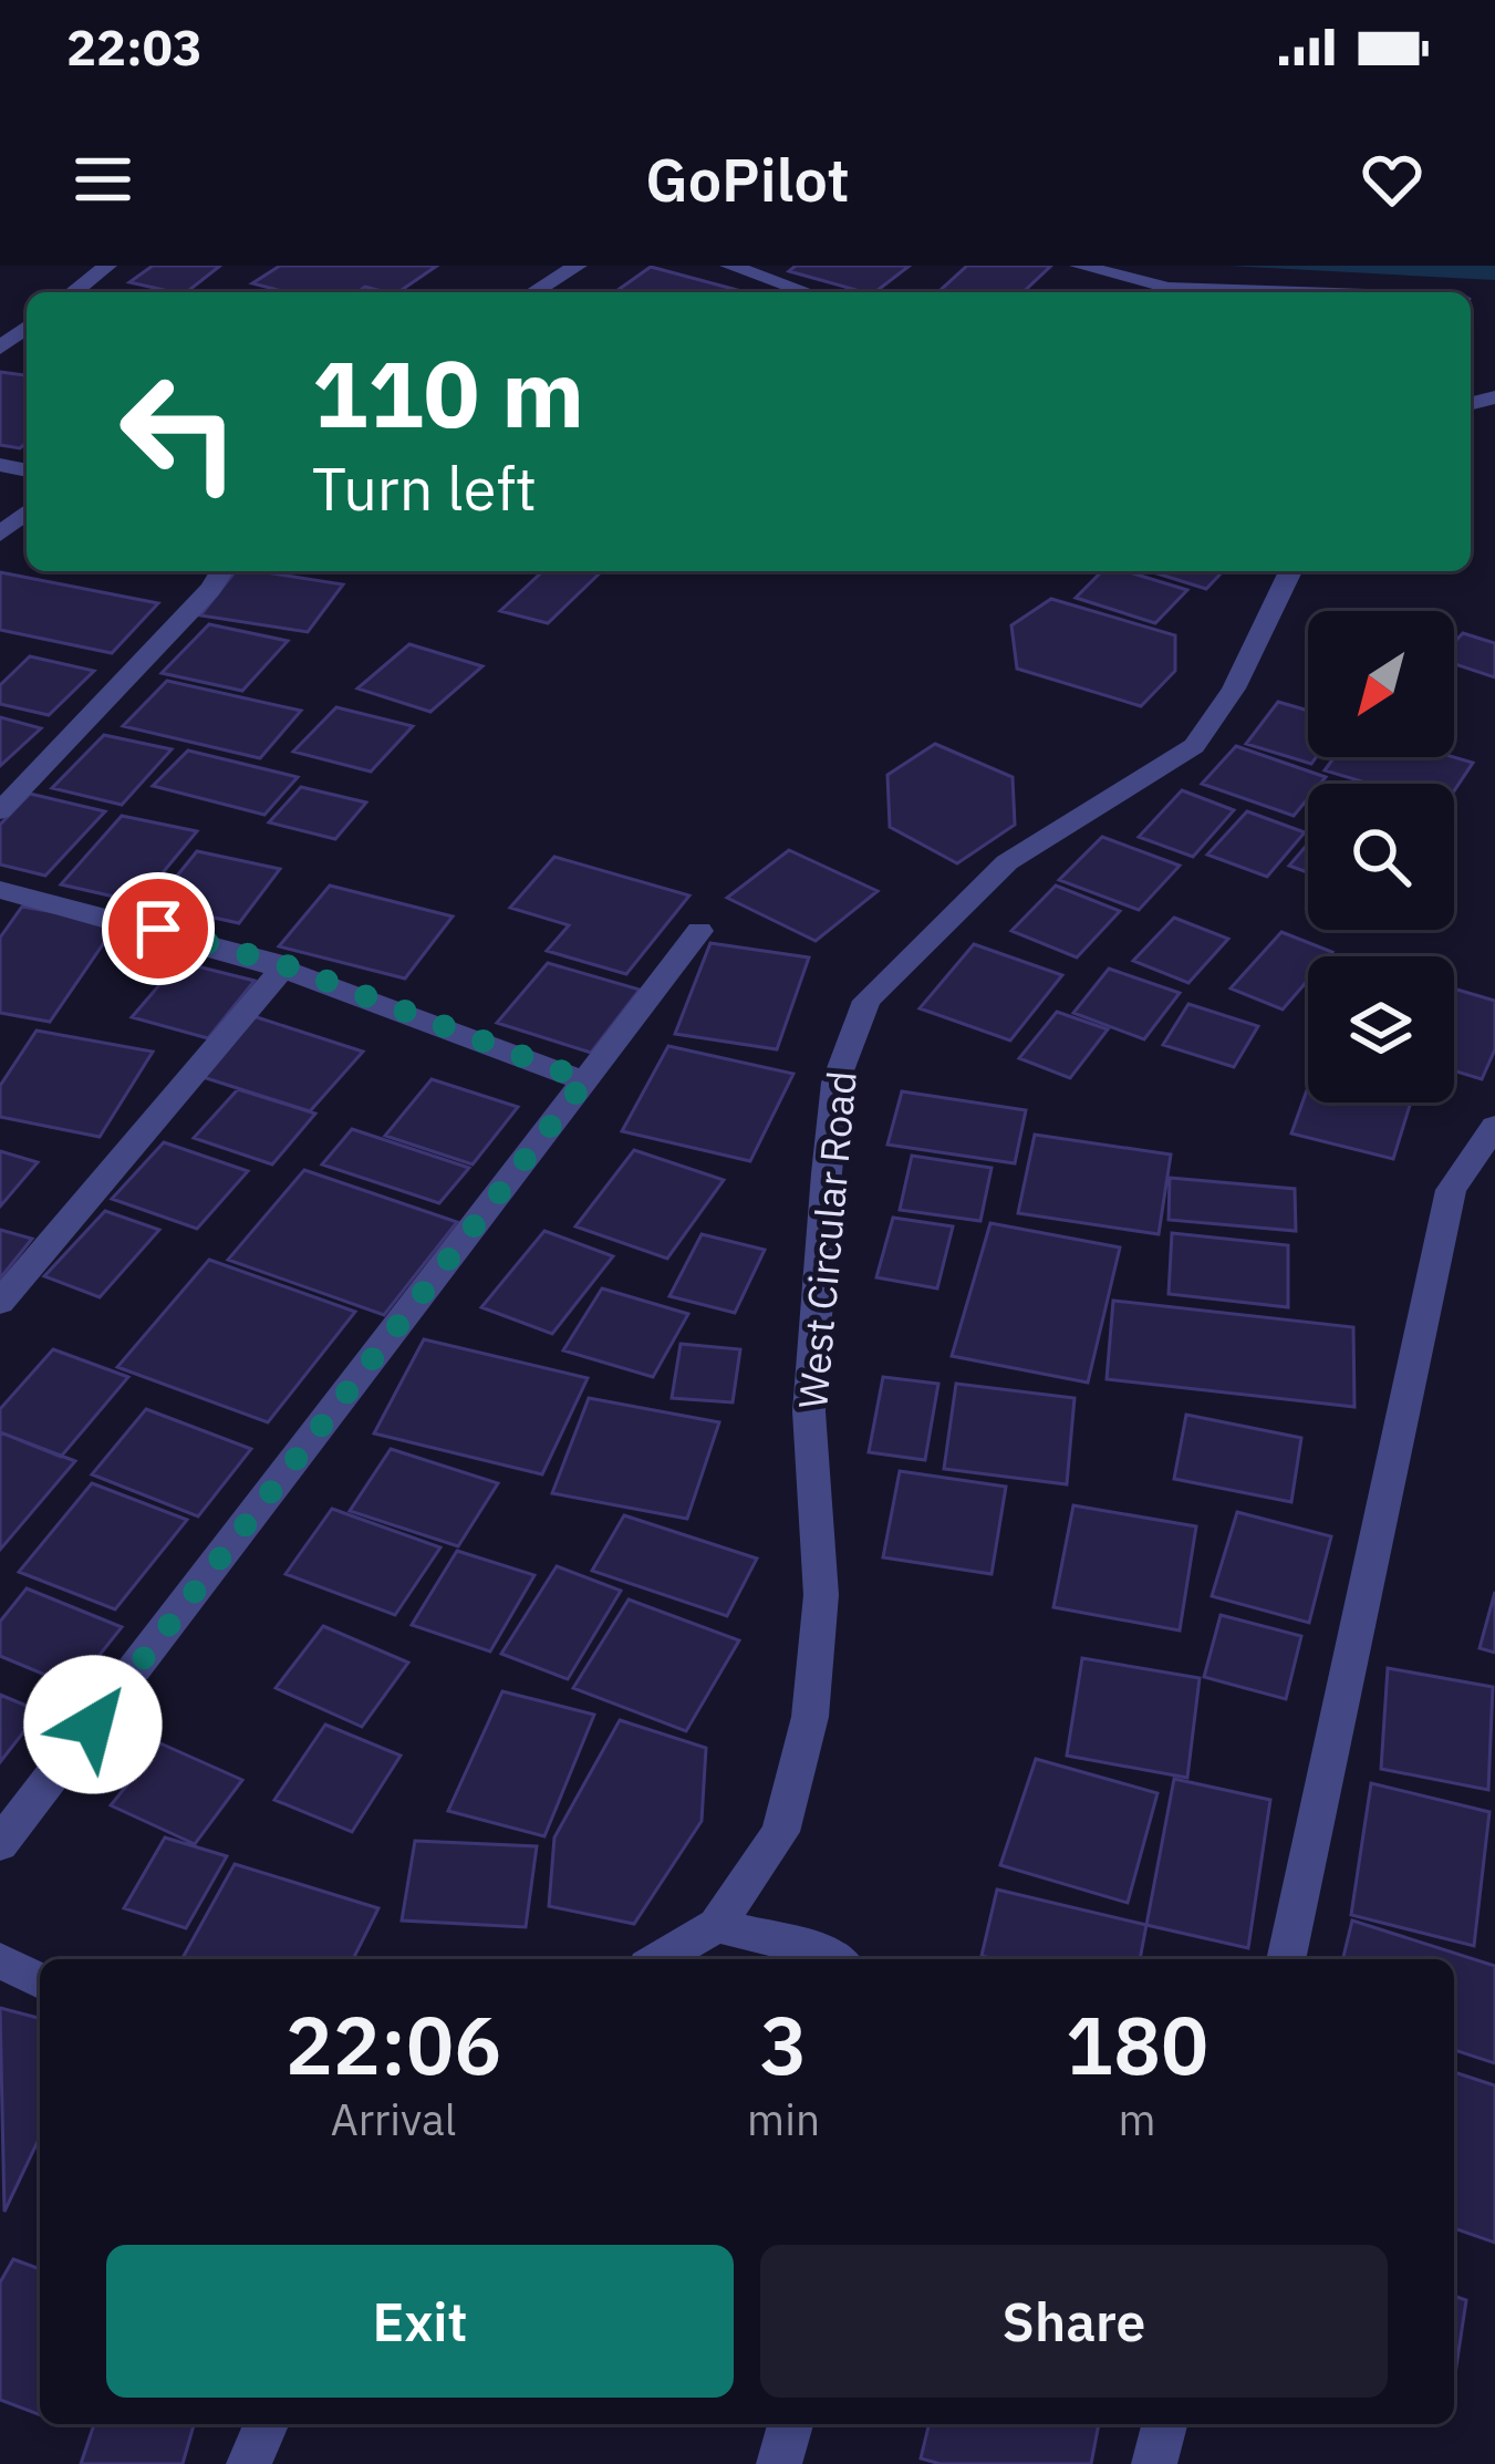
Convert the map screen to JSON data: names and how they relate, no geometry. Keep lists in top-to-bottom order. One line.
{"streets":{"street":["West Circular Road"]},"north":"bottom left","page":{"status":"22:03","header":"GoPilot","turn":["110 m","Turn left"],"eta":["22:06","Arrival","3","min","180","m"],"buttons":["Exit","Share"]}}
